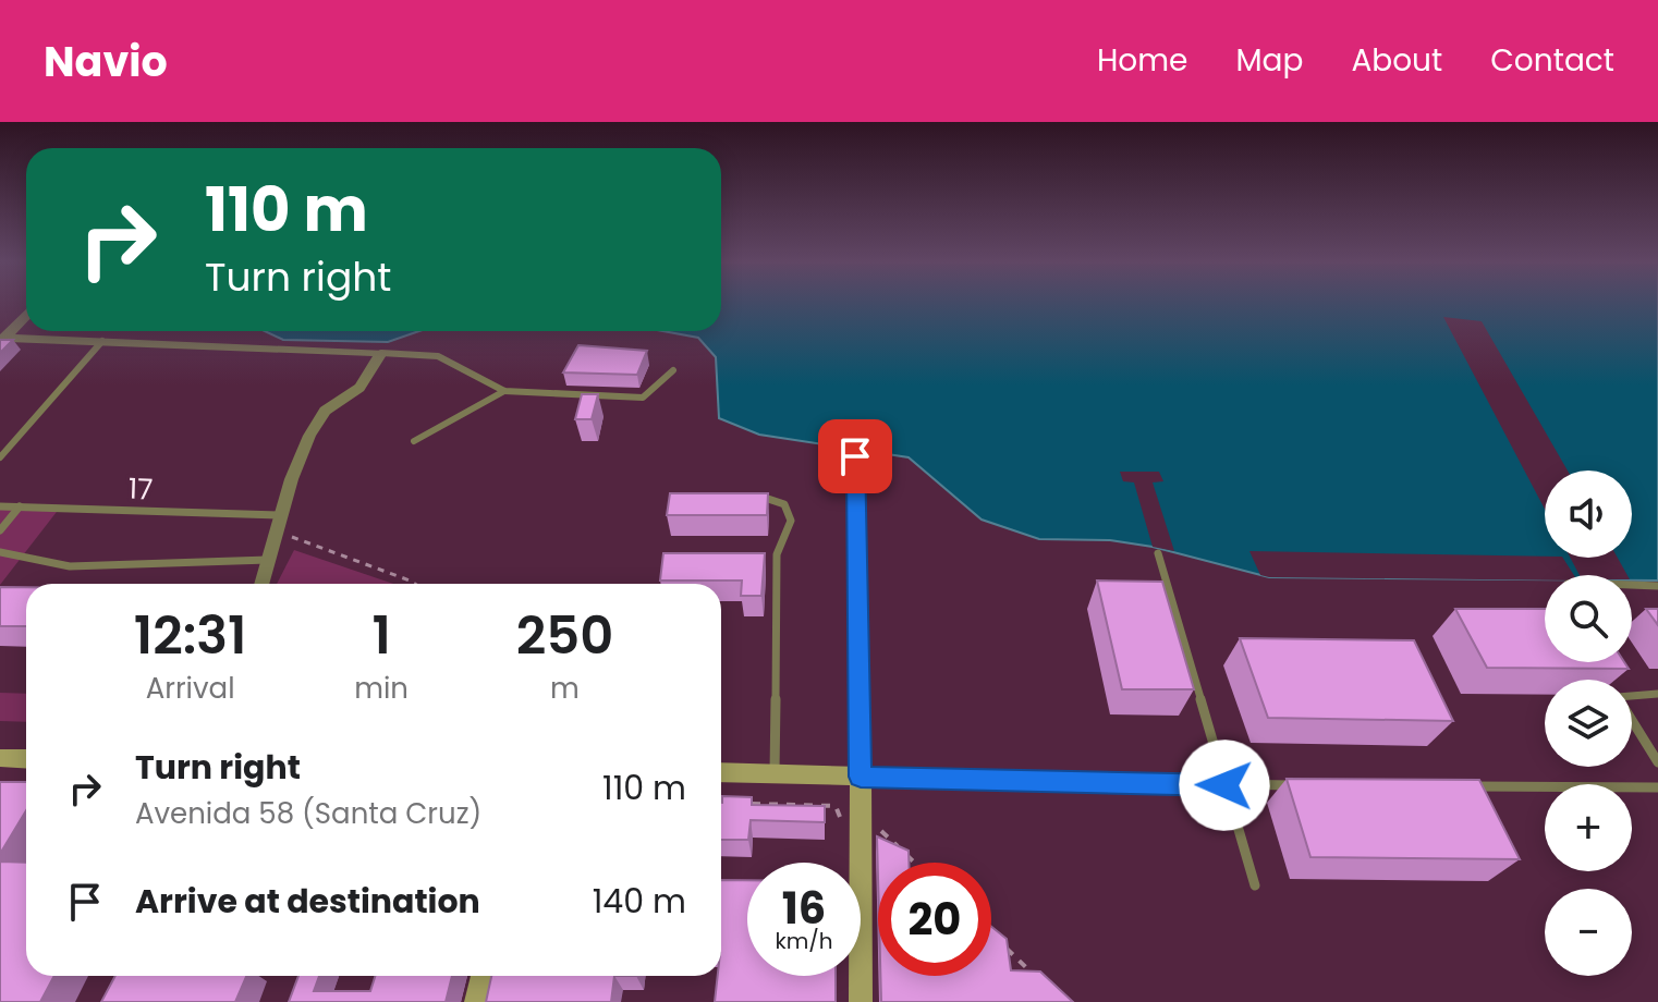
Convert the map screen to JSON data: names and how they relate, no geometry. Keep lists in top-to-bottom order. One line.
{"streets":{"lane":["17"]},"page":{"header":"Navio","nav":["Home","Map","About","Contact"],"turn":["110 m","Turn right"],"map_buttons":["+","−"],"eta":["12:31","Arrival","1","min","250","m"],"list":[{"name":"Turn right","note":"Avenida 58 (Santa Cruz)","value":"110 m"},{"name":"Arrive at destination","value":"140 m"}],"speed":"16 km/h","limit":"20"}}
